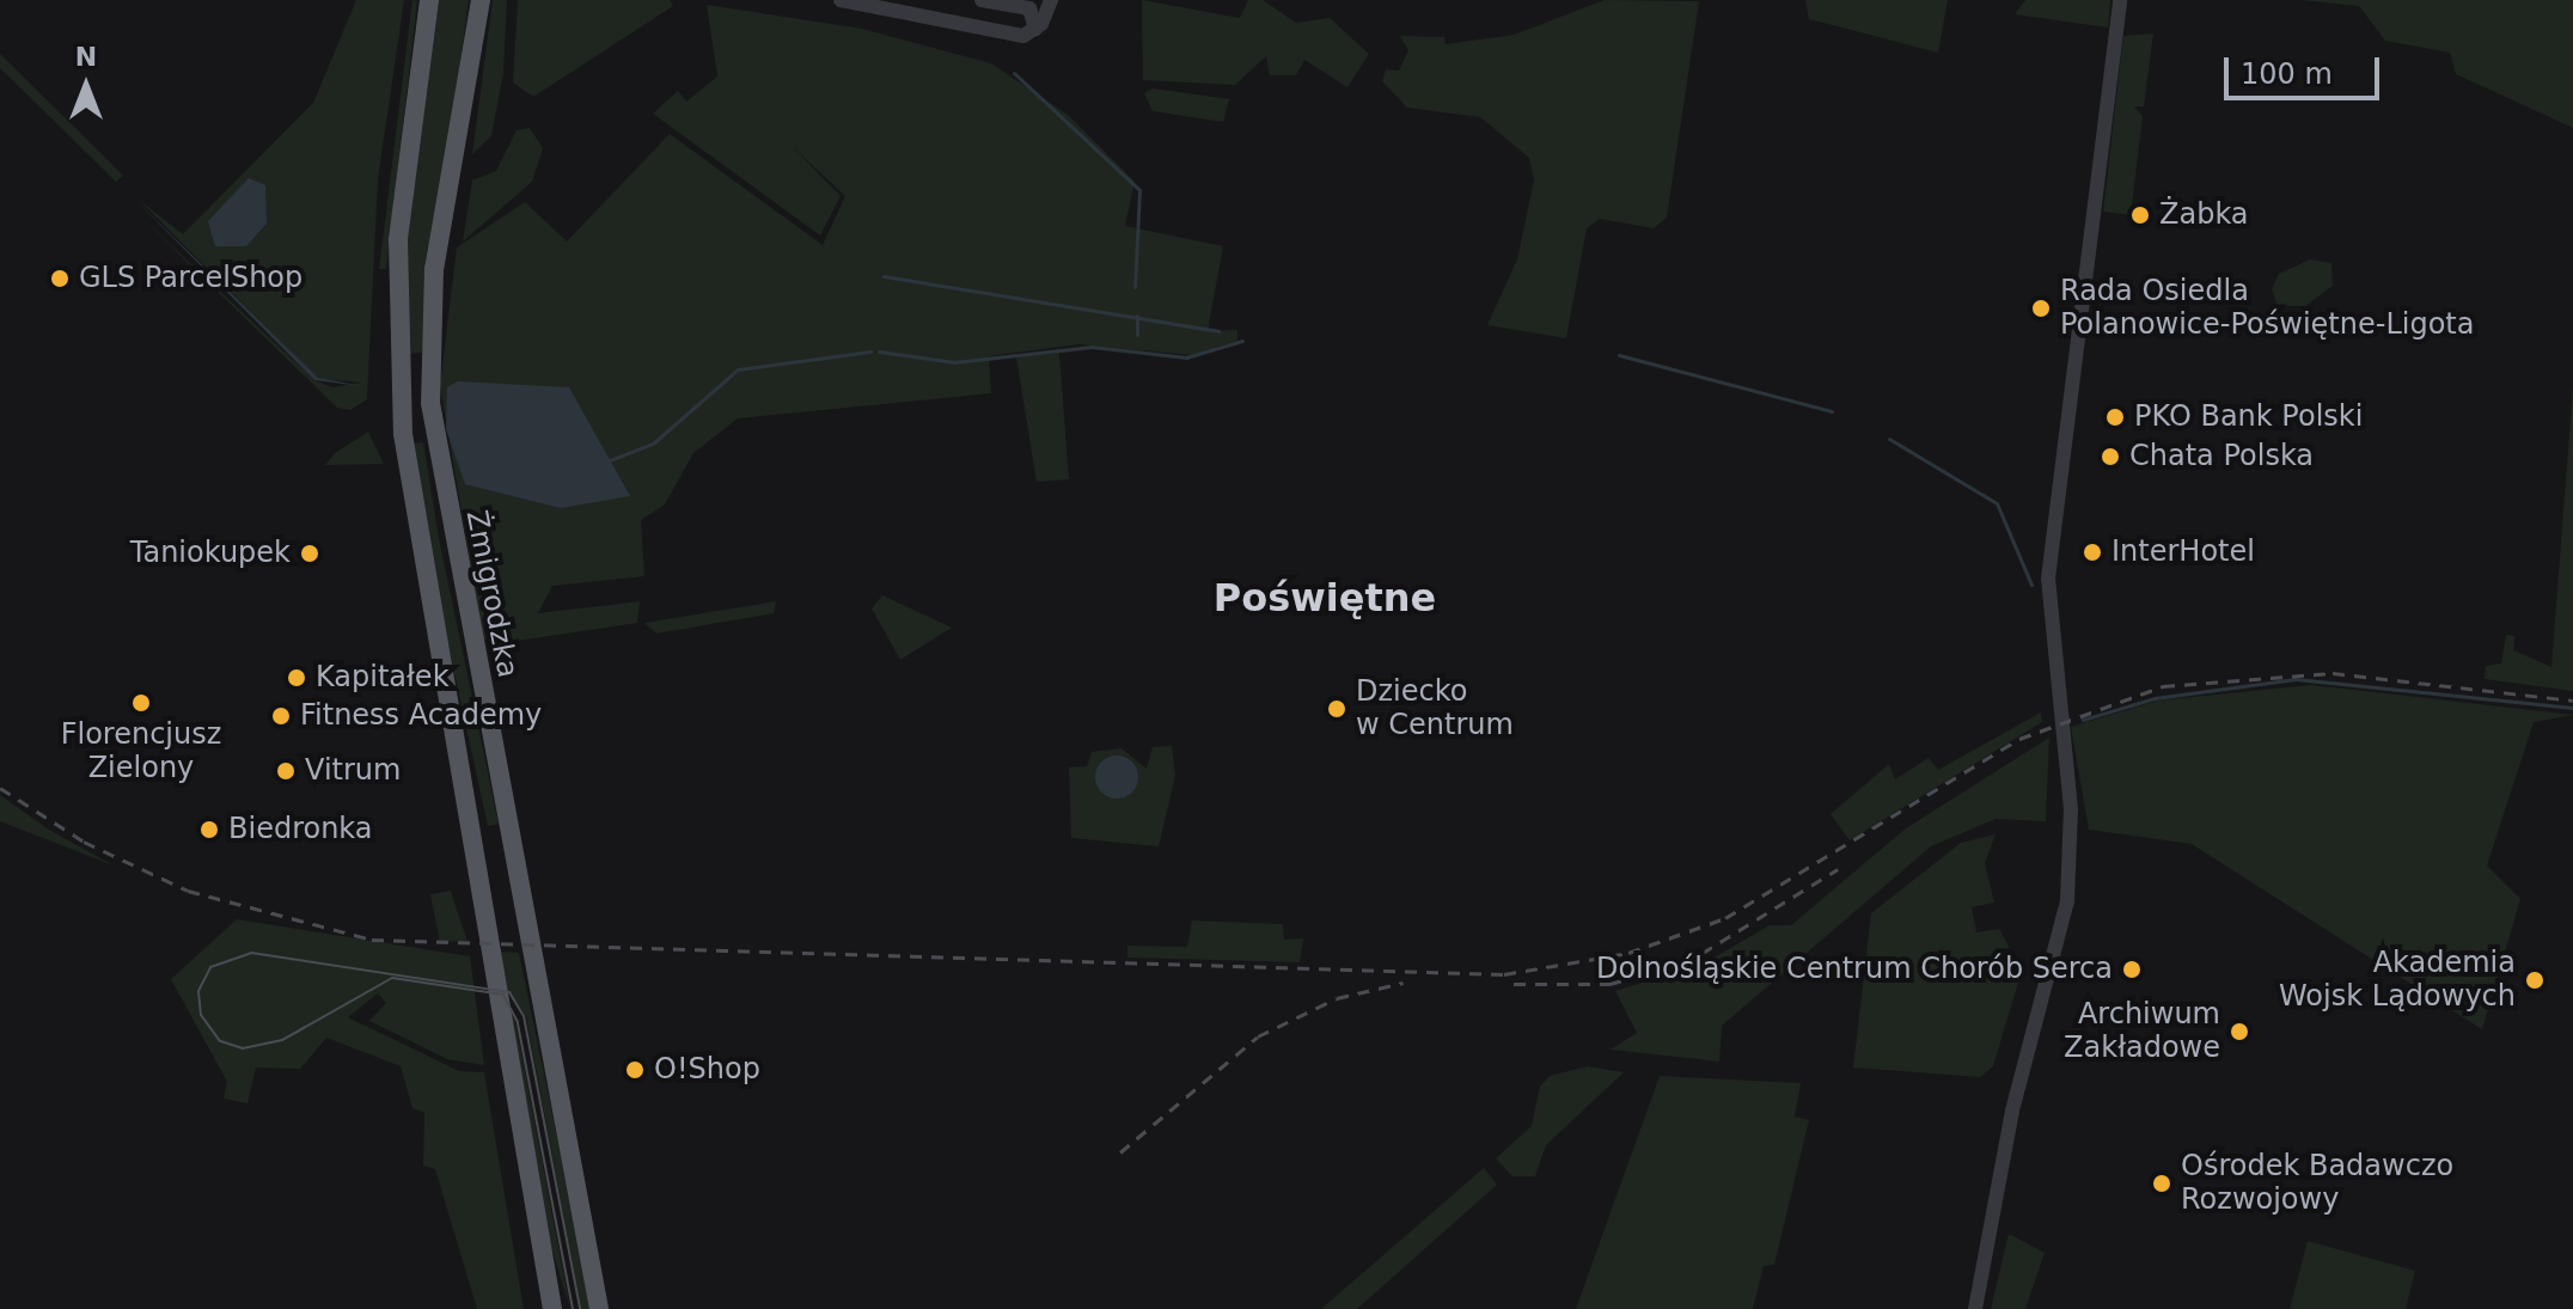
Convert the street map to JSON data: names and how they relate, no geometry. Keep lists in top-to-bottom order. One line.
{"streets":{"main road":["Żmigrodzka"]},"districts":["Poświętne"],"places":["Żabka","GLS ParcelShop","Rada Osiedla Polanowice-Poświętne-Ligota","PKO Bank Polski","Chata Polska","InterHotel","Taniokupek","Kapitałek","Florencjusz Zielony","Dziecko w Centrum","Fitness Academy","Vitrum","Biedronka","Dolnośląskie Centrum Chorób Serca","Akademia Wojsk Lądowych","Archiwum Zakładowe","O!Shop","Ośrodek Badawczo Rozwojowy"],"scale_bar":"100 m","north":"top"}
